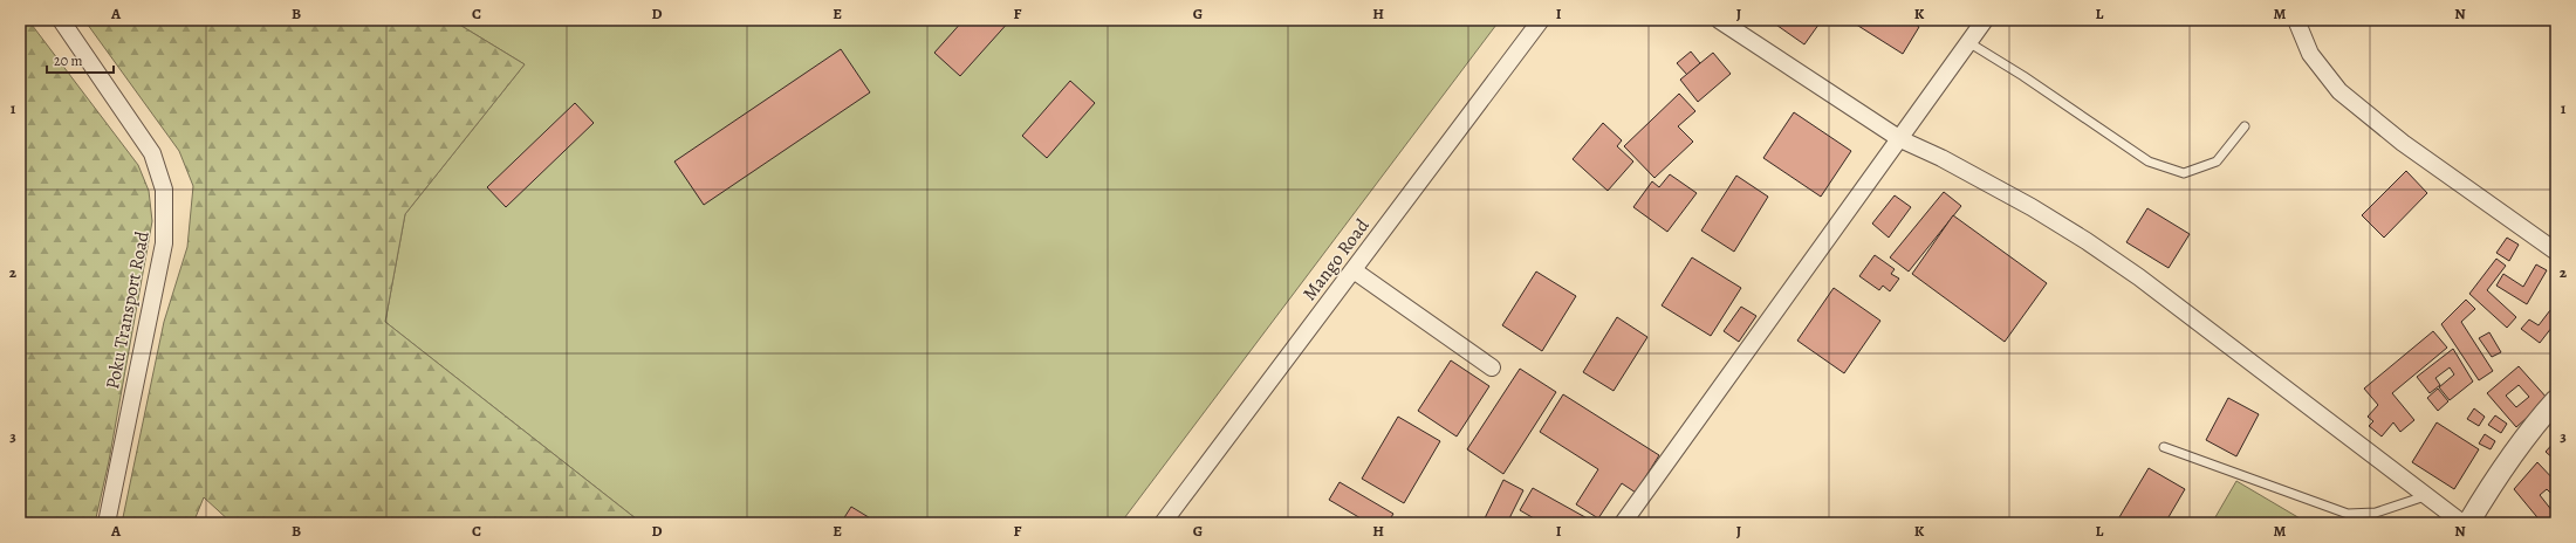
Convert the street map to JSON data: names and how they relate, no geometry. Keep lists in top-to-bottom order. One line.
{"streets":{"street":["Mango Road","Poku Transport Road"]},"scale_bar":"20 m","grid":{"columns":["A","B","C","D","E","F","G","H","I","J","K","L","M","N"],"rows":["1","2","3"]}}
